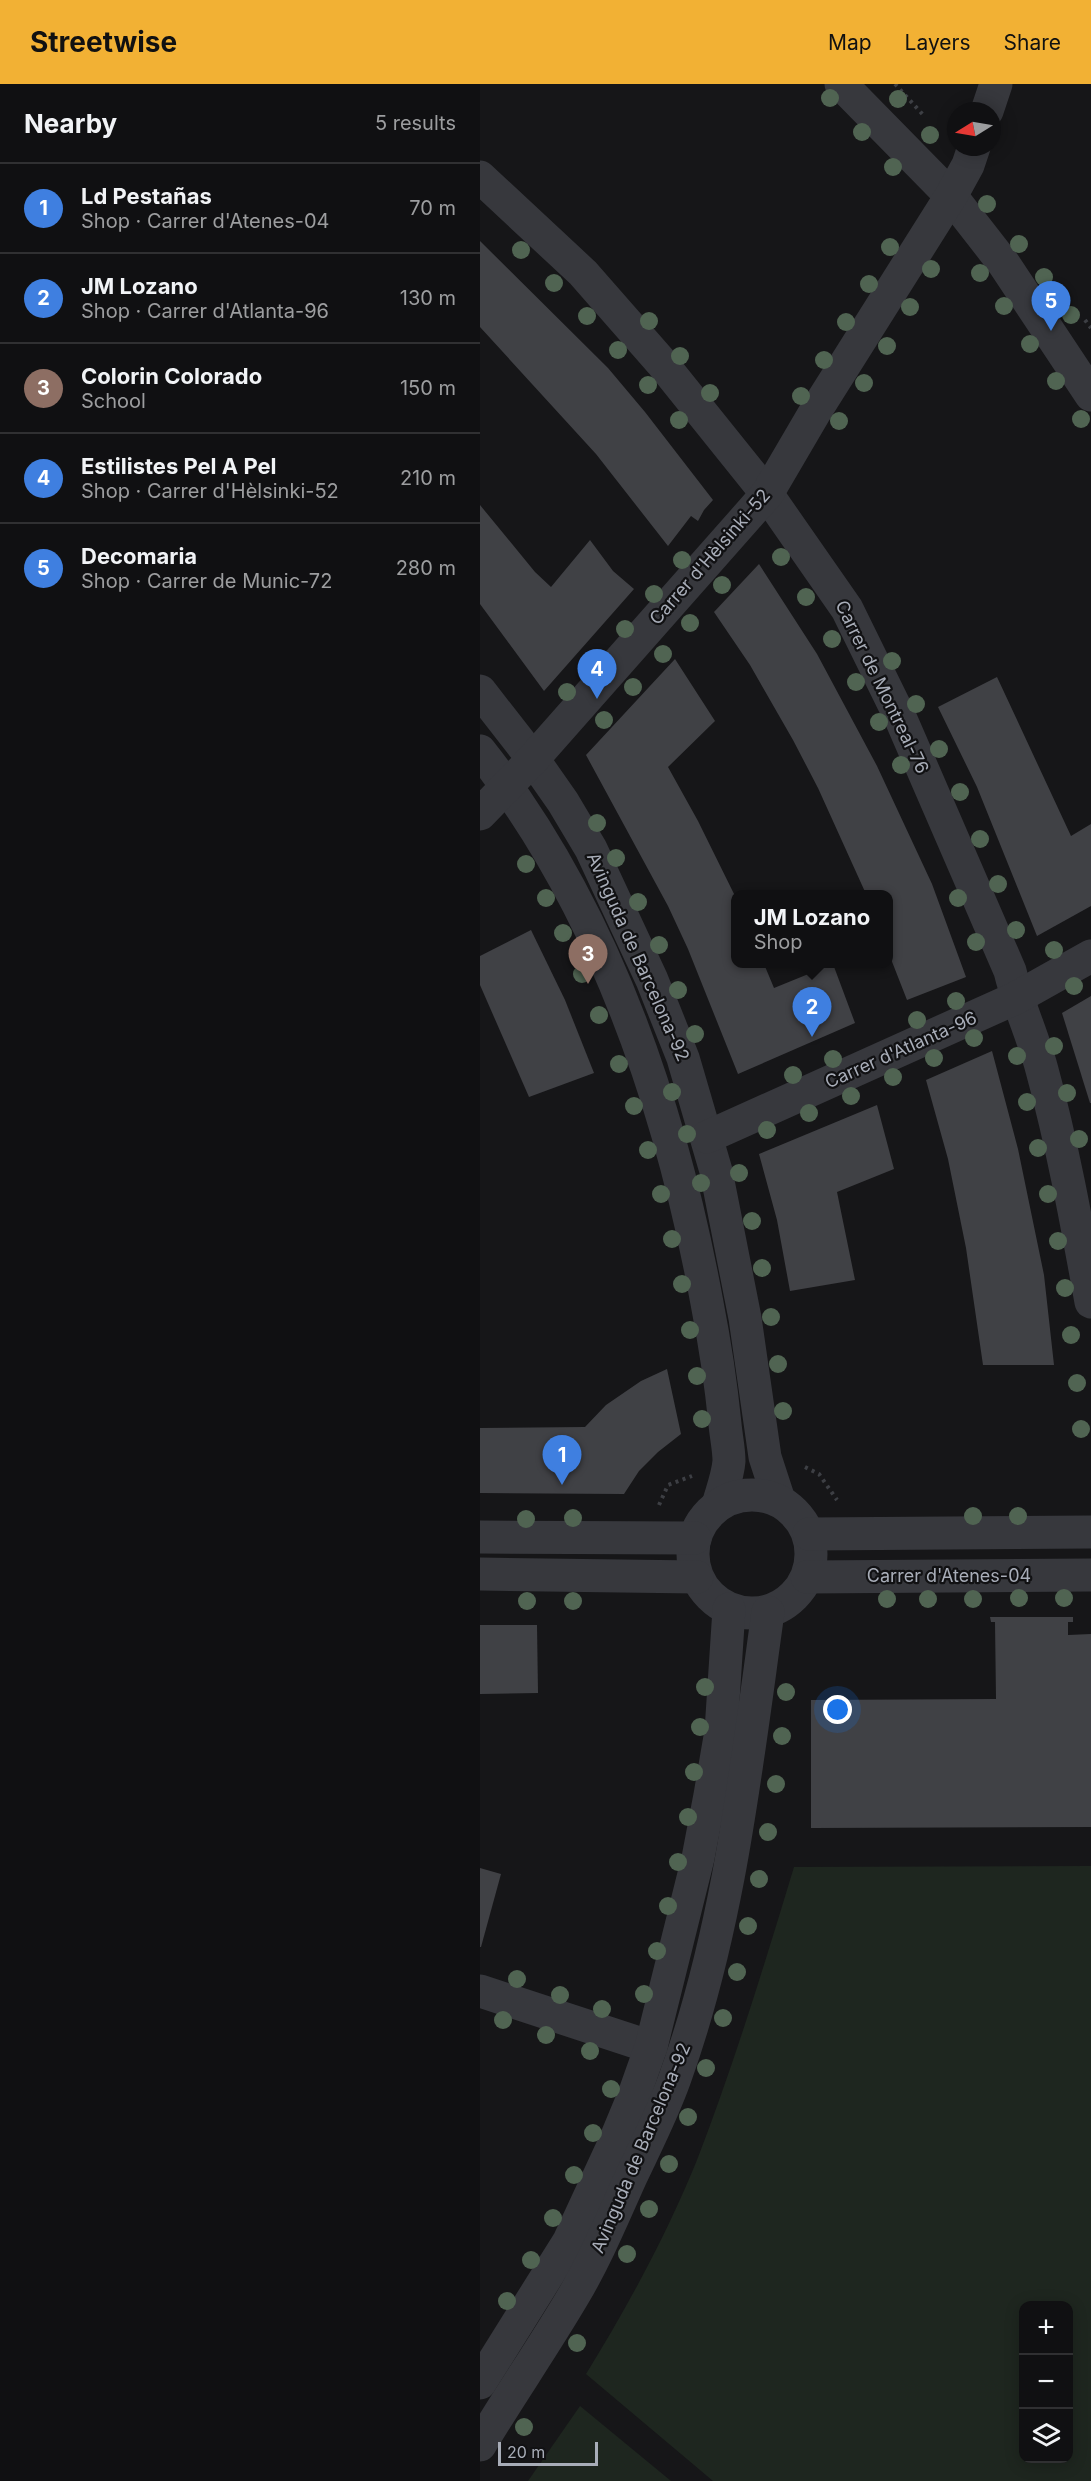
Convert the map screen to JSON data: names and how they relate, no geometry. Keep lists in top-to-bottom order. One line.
{"streets":{"street":["Carrer d'Hèlsinki-52","Carrer de Montreal-76","Avinguda de Barcelona-92","Carrer d'Atlanta-96","Carrer d'Atenes-04"]},"crossings":[["Carrer d'Hèlsinki-52","Carrer de Montreal-76"],["Carrer d'Hèlsinki-52","Avinguda de Barcelona-92"],["Carrer de Montreal-76","Carrer d'Atlanta-96"],["Avinguda de Barcelona-92","Carrer d'Atlanta-96"],["Avinguda de Barcelona-92","Carrer d'Atenes-04"]],"scale_bar":"20 m","north":"left","page":{"header":"Streetwise","nav":["Map","Layers","Share"],"heading":["Nearby","5 results"],"list":[{"mark":"1","name":"Ld Pestañas","note":"Shop · Carrer d'Atenes-04","value":"70 m"},{"mark":"2","name":"JM Lozano","note":"Shop · Carrer d'Atlanta-96","value":"130 m"},{"mark":"3","name":"Colorin Colorado","note":"School","value":"150 m"},{"mark":"4","name":"Estilistes Pel A Pel","note":"Shop · Carrer d'Hèlsinki-52","value":"210 m"},{"mark":"5","name":"Decomaria","note":"Shop · Carrer de Munic-72","value":"280 m"}],"pins":["5","4","3","2","1"],"popup":["JM Lozano","Shop"],"map_buttons":["+","−"],"scale":"20 m"}}
